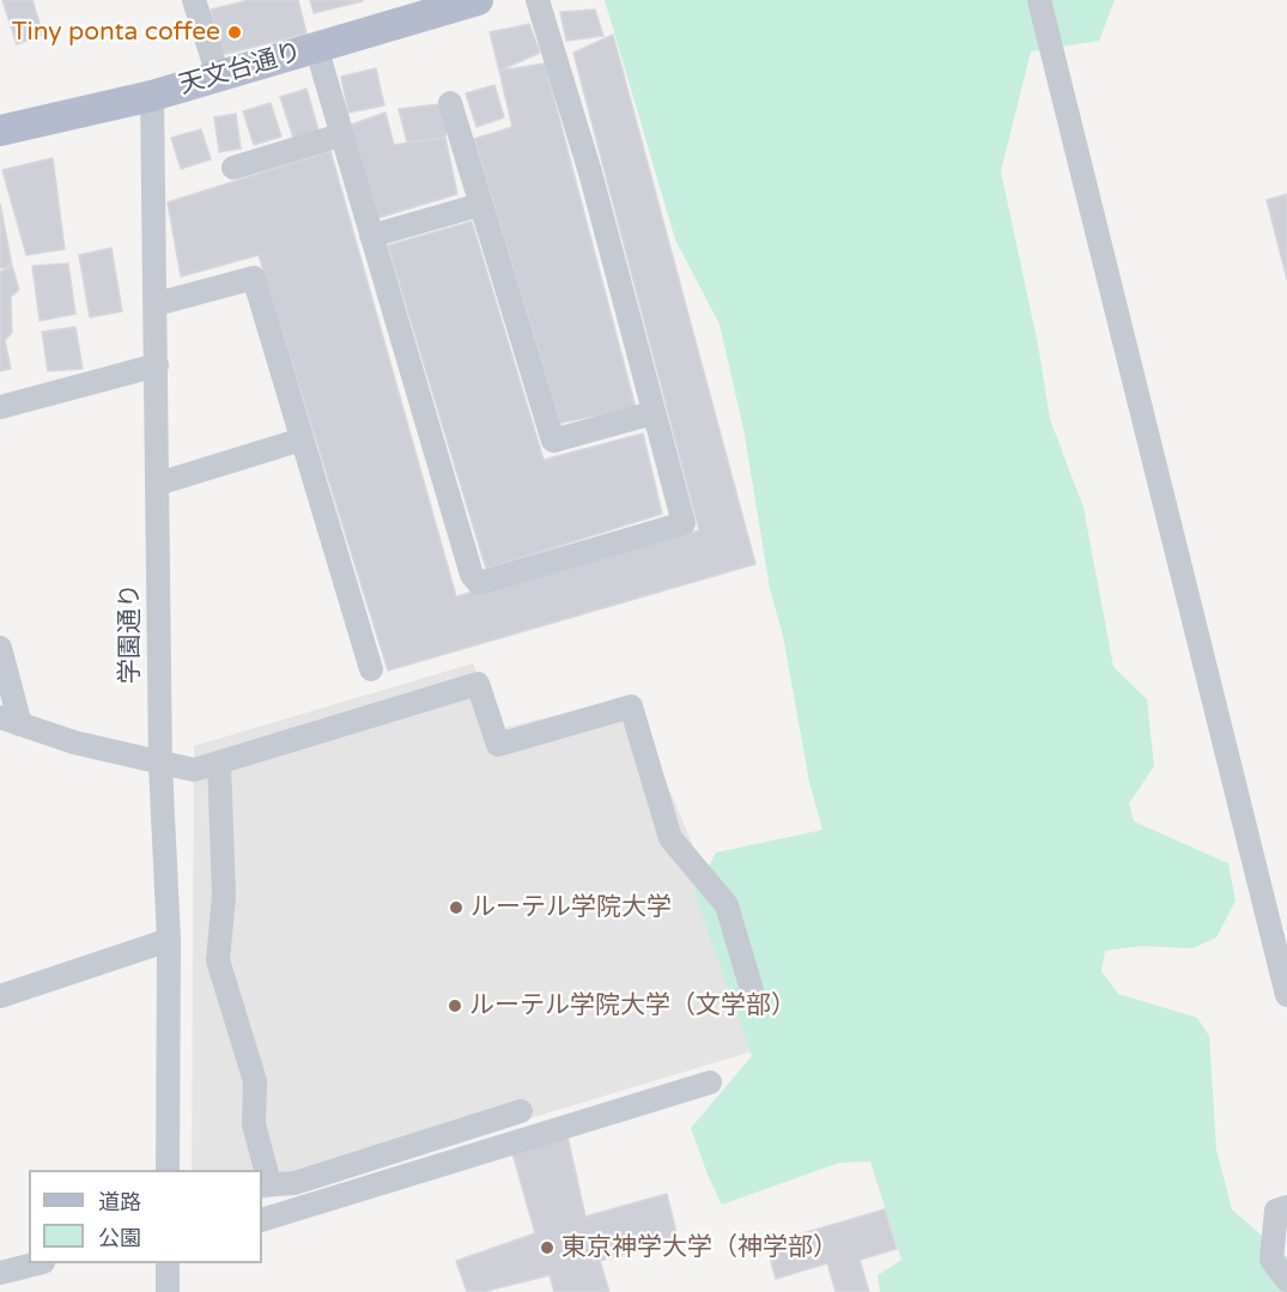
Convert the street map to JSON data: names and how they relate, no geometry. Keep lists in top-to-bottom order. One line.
{"streets":{"main road":["天文台通り"],"street":["学園通り"]},"crossings":[["天文台通り","学園通り"]],"places":["Tiny ponta coffee","ルーテル学院大学","ルーテル学院大学（文学部）","東京神学大学（神学部）"],"legend":["道路","公園"]}
